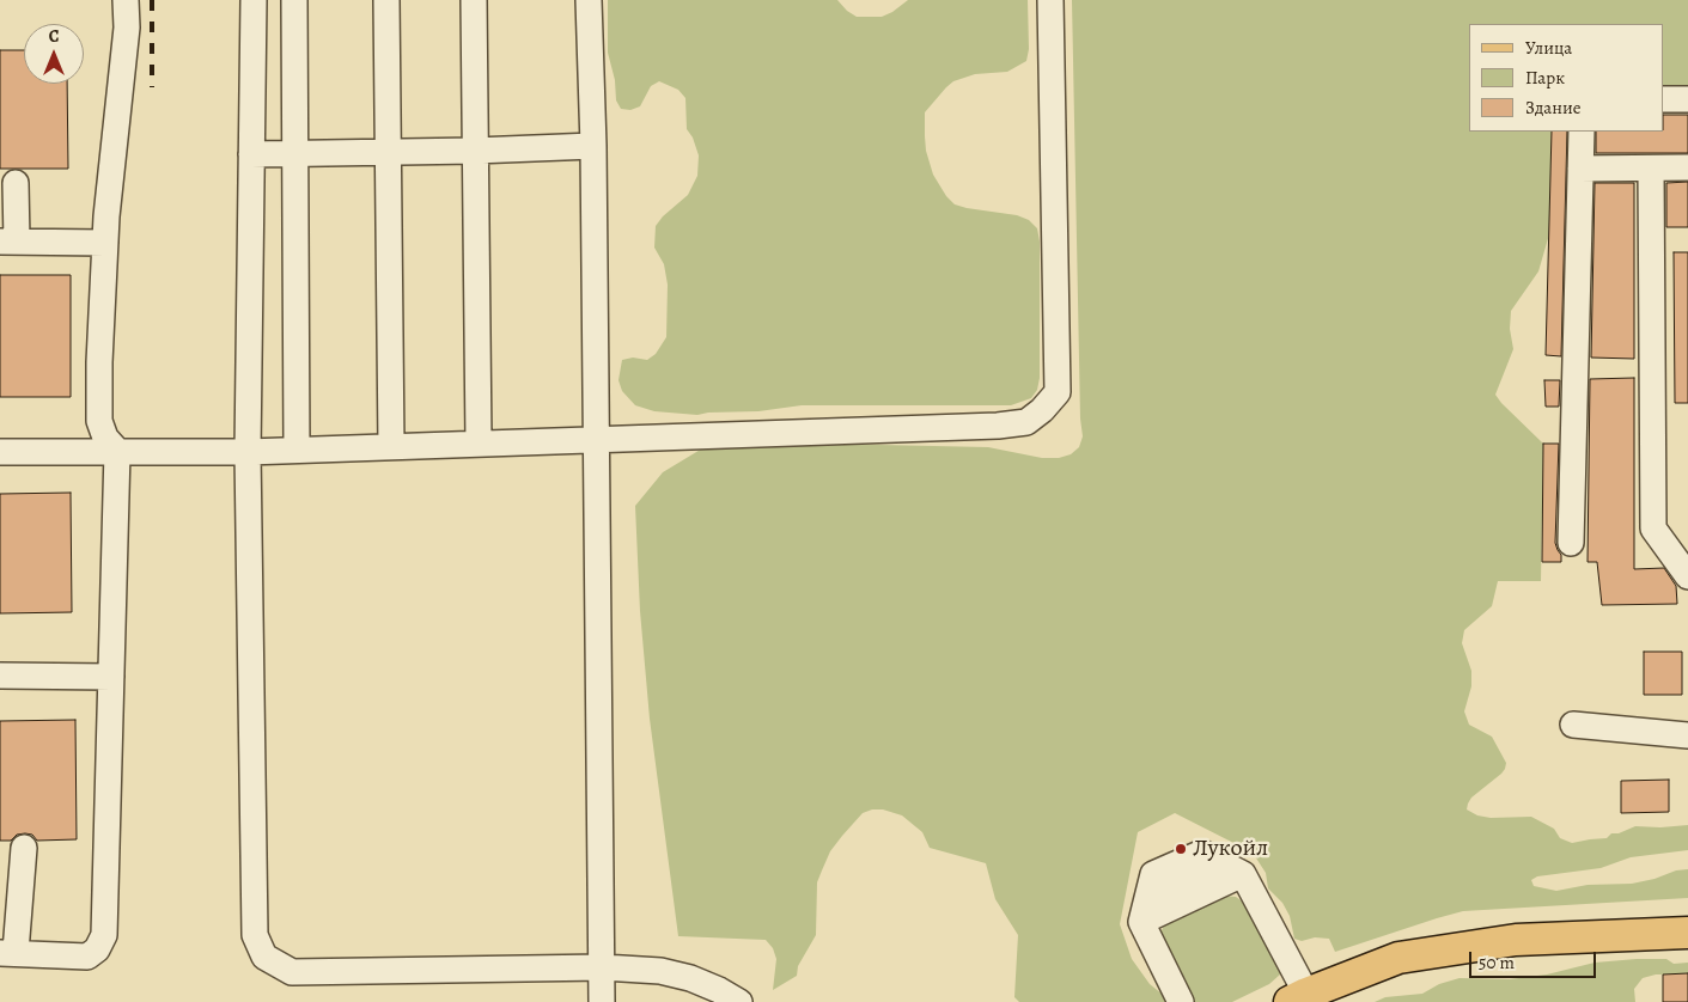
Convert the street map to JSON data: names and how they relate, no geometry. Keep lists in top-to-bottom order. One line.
{"places":["Лукойл"],"legend":["Улица","Парк","Здание"],"scale_bar":"50 m","north":"top"}
